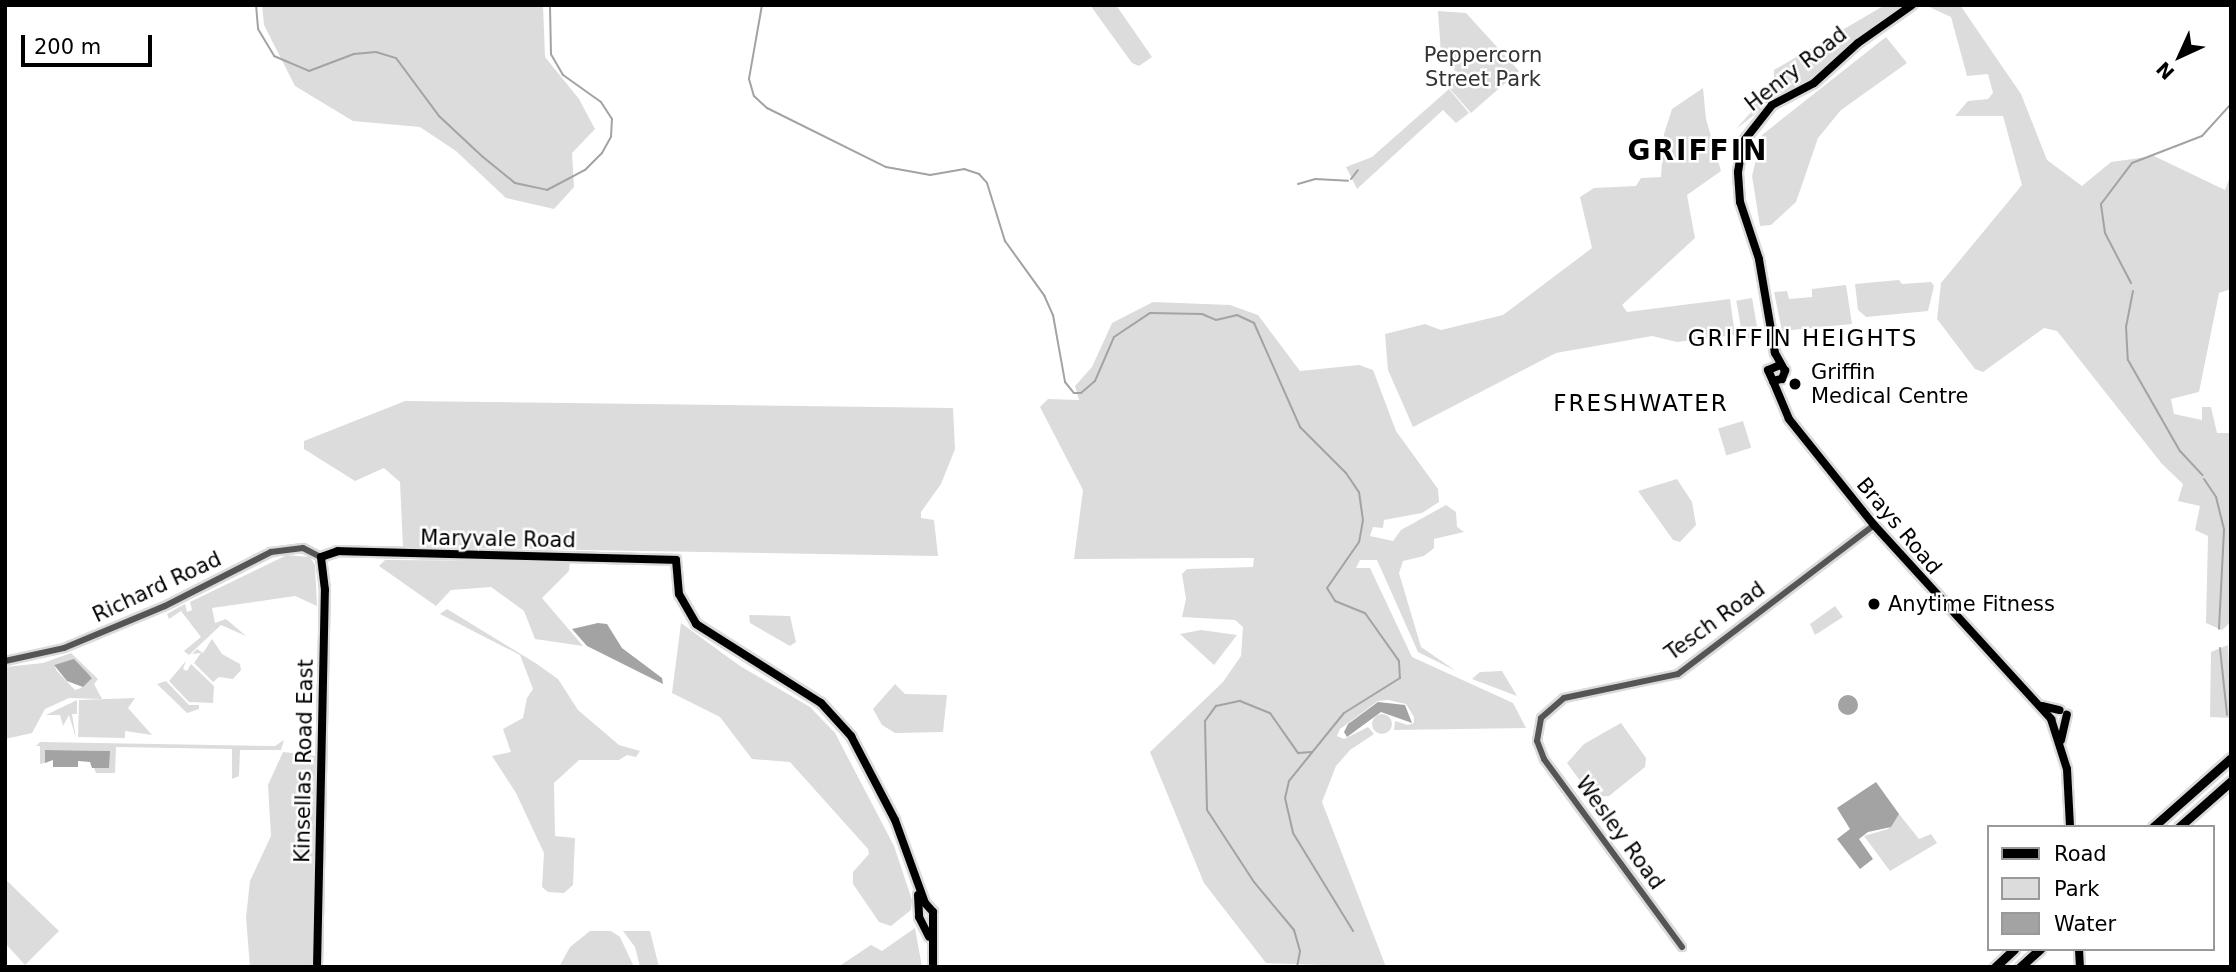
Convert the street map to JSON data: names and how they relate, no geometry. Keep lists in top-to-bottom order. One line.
{"streets":{"main road":["Henry Road","Brays Road","Maryvale Road","Kinsellas Road East"],"street":["Richard Road","Tesch Road","Wesley Road"]},"crossings":[["Brays Road","Tesch Road"],["Maryvale Road","Richard Road"],["Maryvale Road","Kinsellas Road East"],["Richard Road","Kinsellas Road East"],["Tesch Road","Wesley Road"]],"districts":["GRIFFIN","GRIFFIN HEIGHTS","FRESHWATER"],"parks":["Peppercorn Street Park"],"places":["Griffin Medical Centre","Anytime Fitness"],"legend":["Road","Park","Water"],"scale_bar":"200 m","north":"bottom left"}
